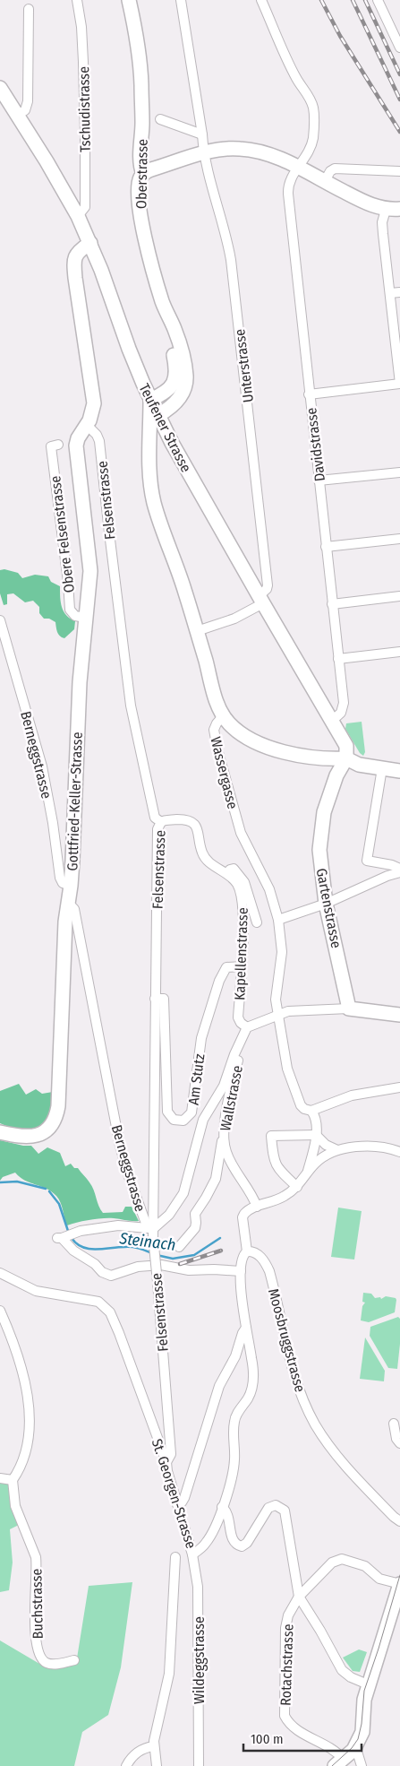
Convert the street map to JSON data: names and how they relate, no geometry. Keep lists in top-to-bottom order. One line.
{"streets":{"street":["Tschudistrasse","Oberstrasse","Unterstrasse","Teufener Strasse","Davidstrasse","Felsenstrasse","Obere Felsenstrasse","Berneggstrasse","Wassergasse","Gottfried-Keller-Strasse","Gartenstrasse","Kapellenstrasse","Am Stutz","Wallstrasse","Moosbruggstrasse","St. Georgen-Strasse","Buchstrasse","Wildeggstrasse","Rotachstrasse"]},"crossings":[["Tschudistrasse","Teufener Strasse"],["Oberstrasse","Teufener Strasse"],["Oberstrasse","Wassergasse"],["Unterstrasse","Teufener Strasse"],["Teufener Strasse","Davidstrasse"],["Teufener Strasse","Wassergasse"],["Teufener Strasse","Gartenstrasse"],["Felsenstrasse","Berneggstrasse"],["Felsenstrasse","Gottfried-Keller-Strasse"],["Felsenstrasse","Kapellenstrasse"],["Felsenstrasse","Am Stutz"],["Felsenstrasse","St. Georgen-Strasse"],["Obere Felsenstrasse","Gottfried-Keller-Strasse"],["Berneggstrasse","Gottfried-Keller-Strasse"],["Berneggstrasse","Kapellenstrasse"],["Berneggstrasse","Wallstrasse"],["Kapellenstrasse","Am Stutz"],["Wallstrasse","St. Georgen-Strasse"],["Moosbruggstrasse","St. Georgen-Strasse"],["St. Georgen-Strasse","Wildeggstrasse"]],"water":["Steinach"],"scale_bar":"100 m"}
